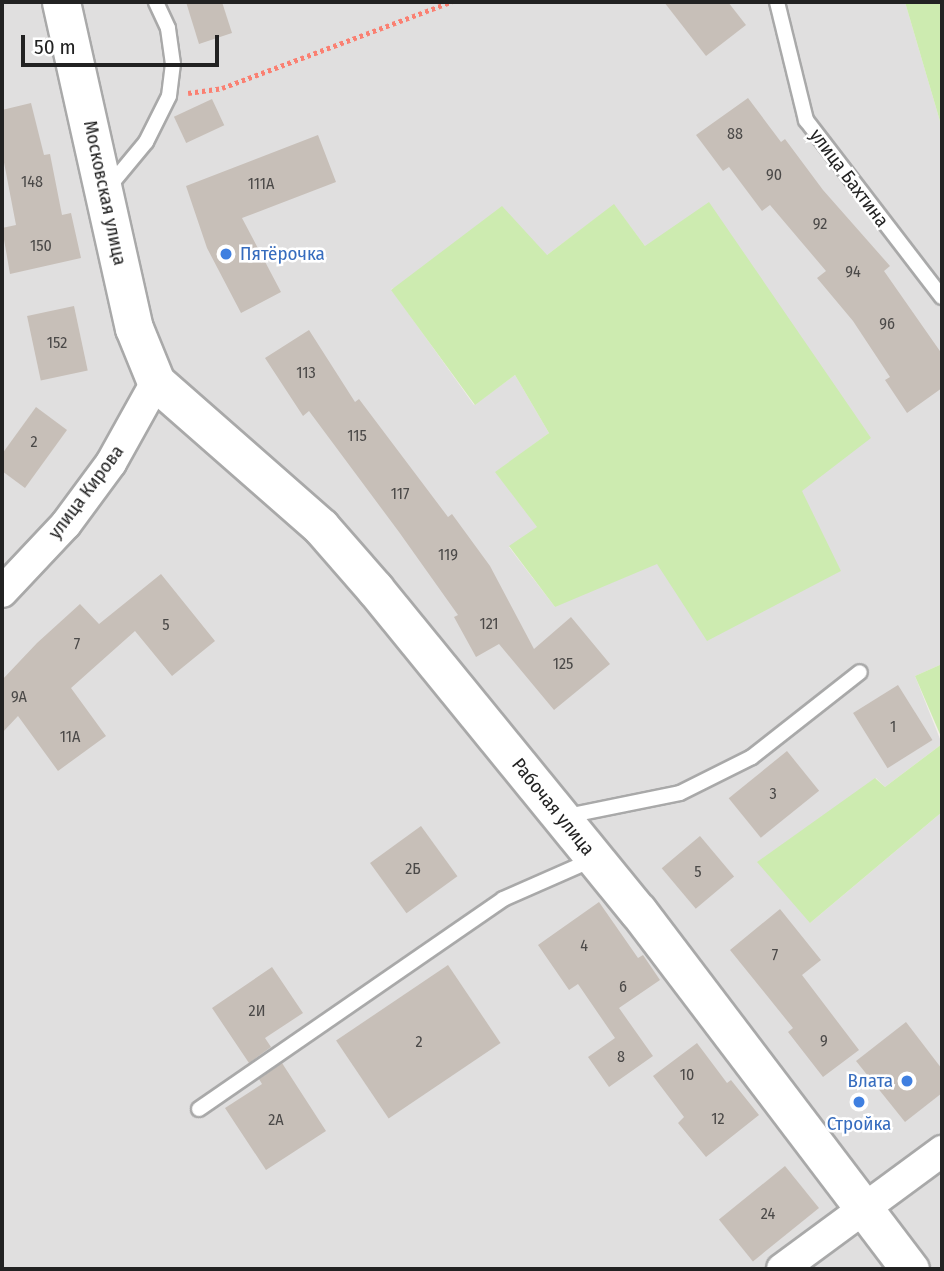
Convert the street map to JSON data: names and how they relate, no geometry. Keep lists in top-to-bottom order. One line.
{"streets":{"street":["Московская улица","улица Кирова","Рабочая улица"],"lane":["улица Бахтина"]},"crossings":[["Московская улица","улица Кирова"],["Московская улица","Рабочая улица"],["улица Кирова","Рабочая улица"]],"places":["Пятёрочка","Влата","Стройка"],"house_numbers":["88","90","148","111А","92","150","94","96","152","113","115","2","117","119","121","5","7","125","9А","1","11А","3","2Б","5","4","7","6","2И","9","2","8","10","12","2А","24"],"scale_bar":"50 m"}
